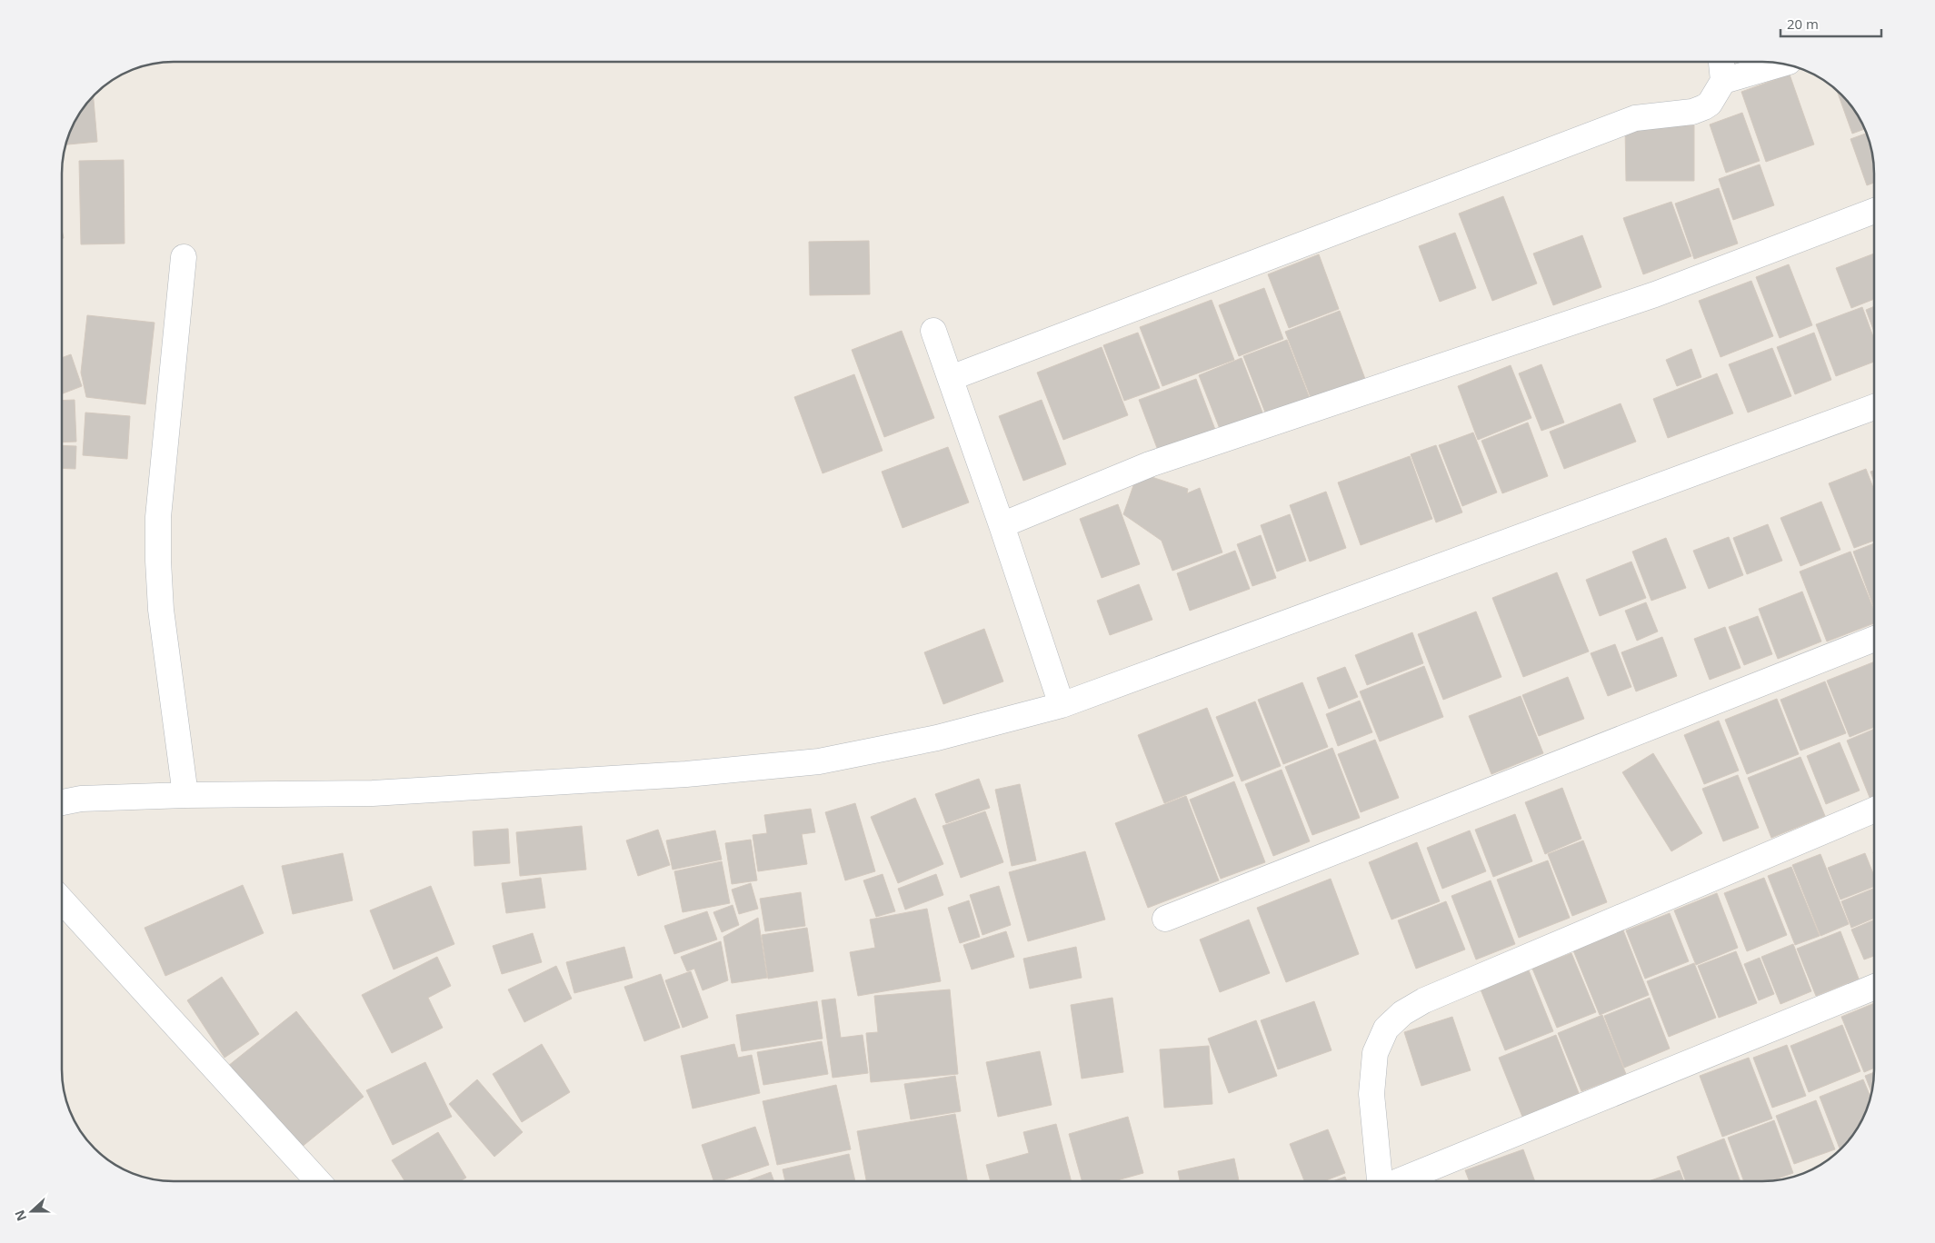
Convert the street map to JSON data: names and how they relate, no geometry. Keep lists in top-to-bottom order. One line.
{"scale_bar":"20 m","north":"left"}
